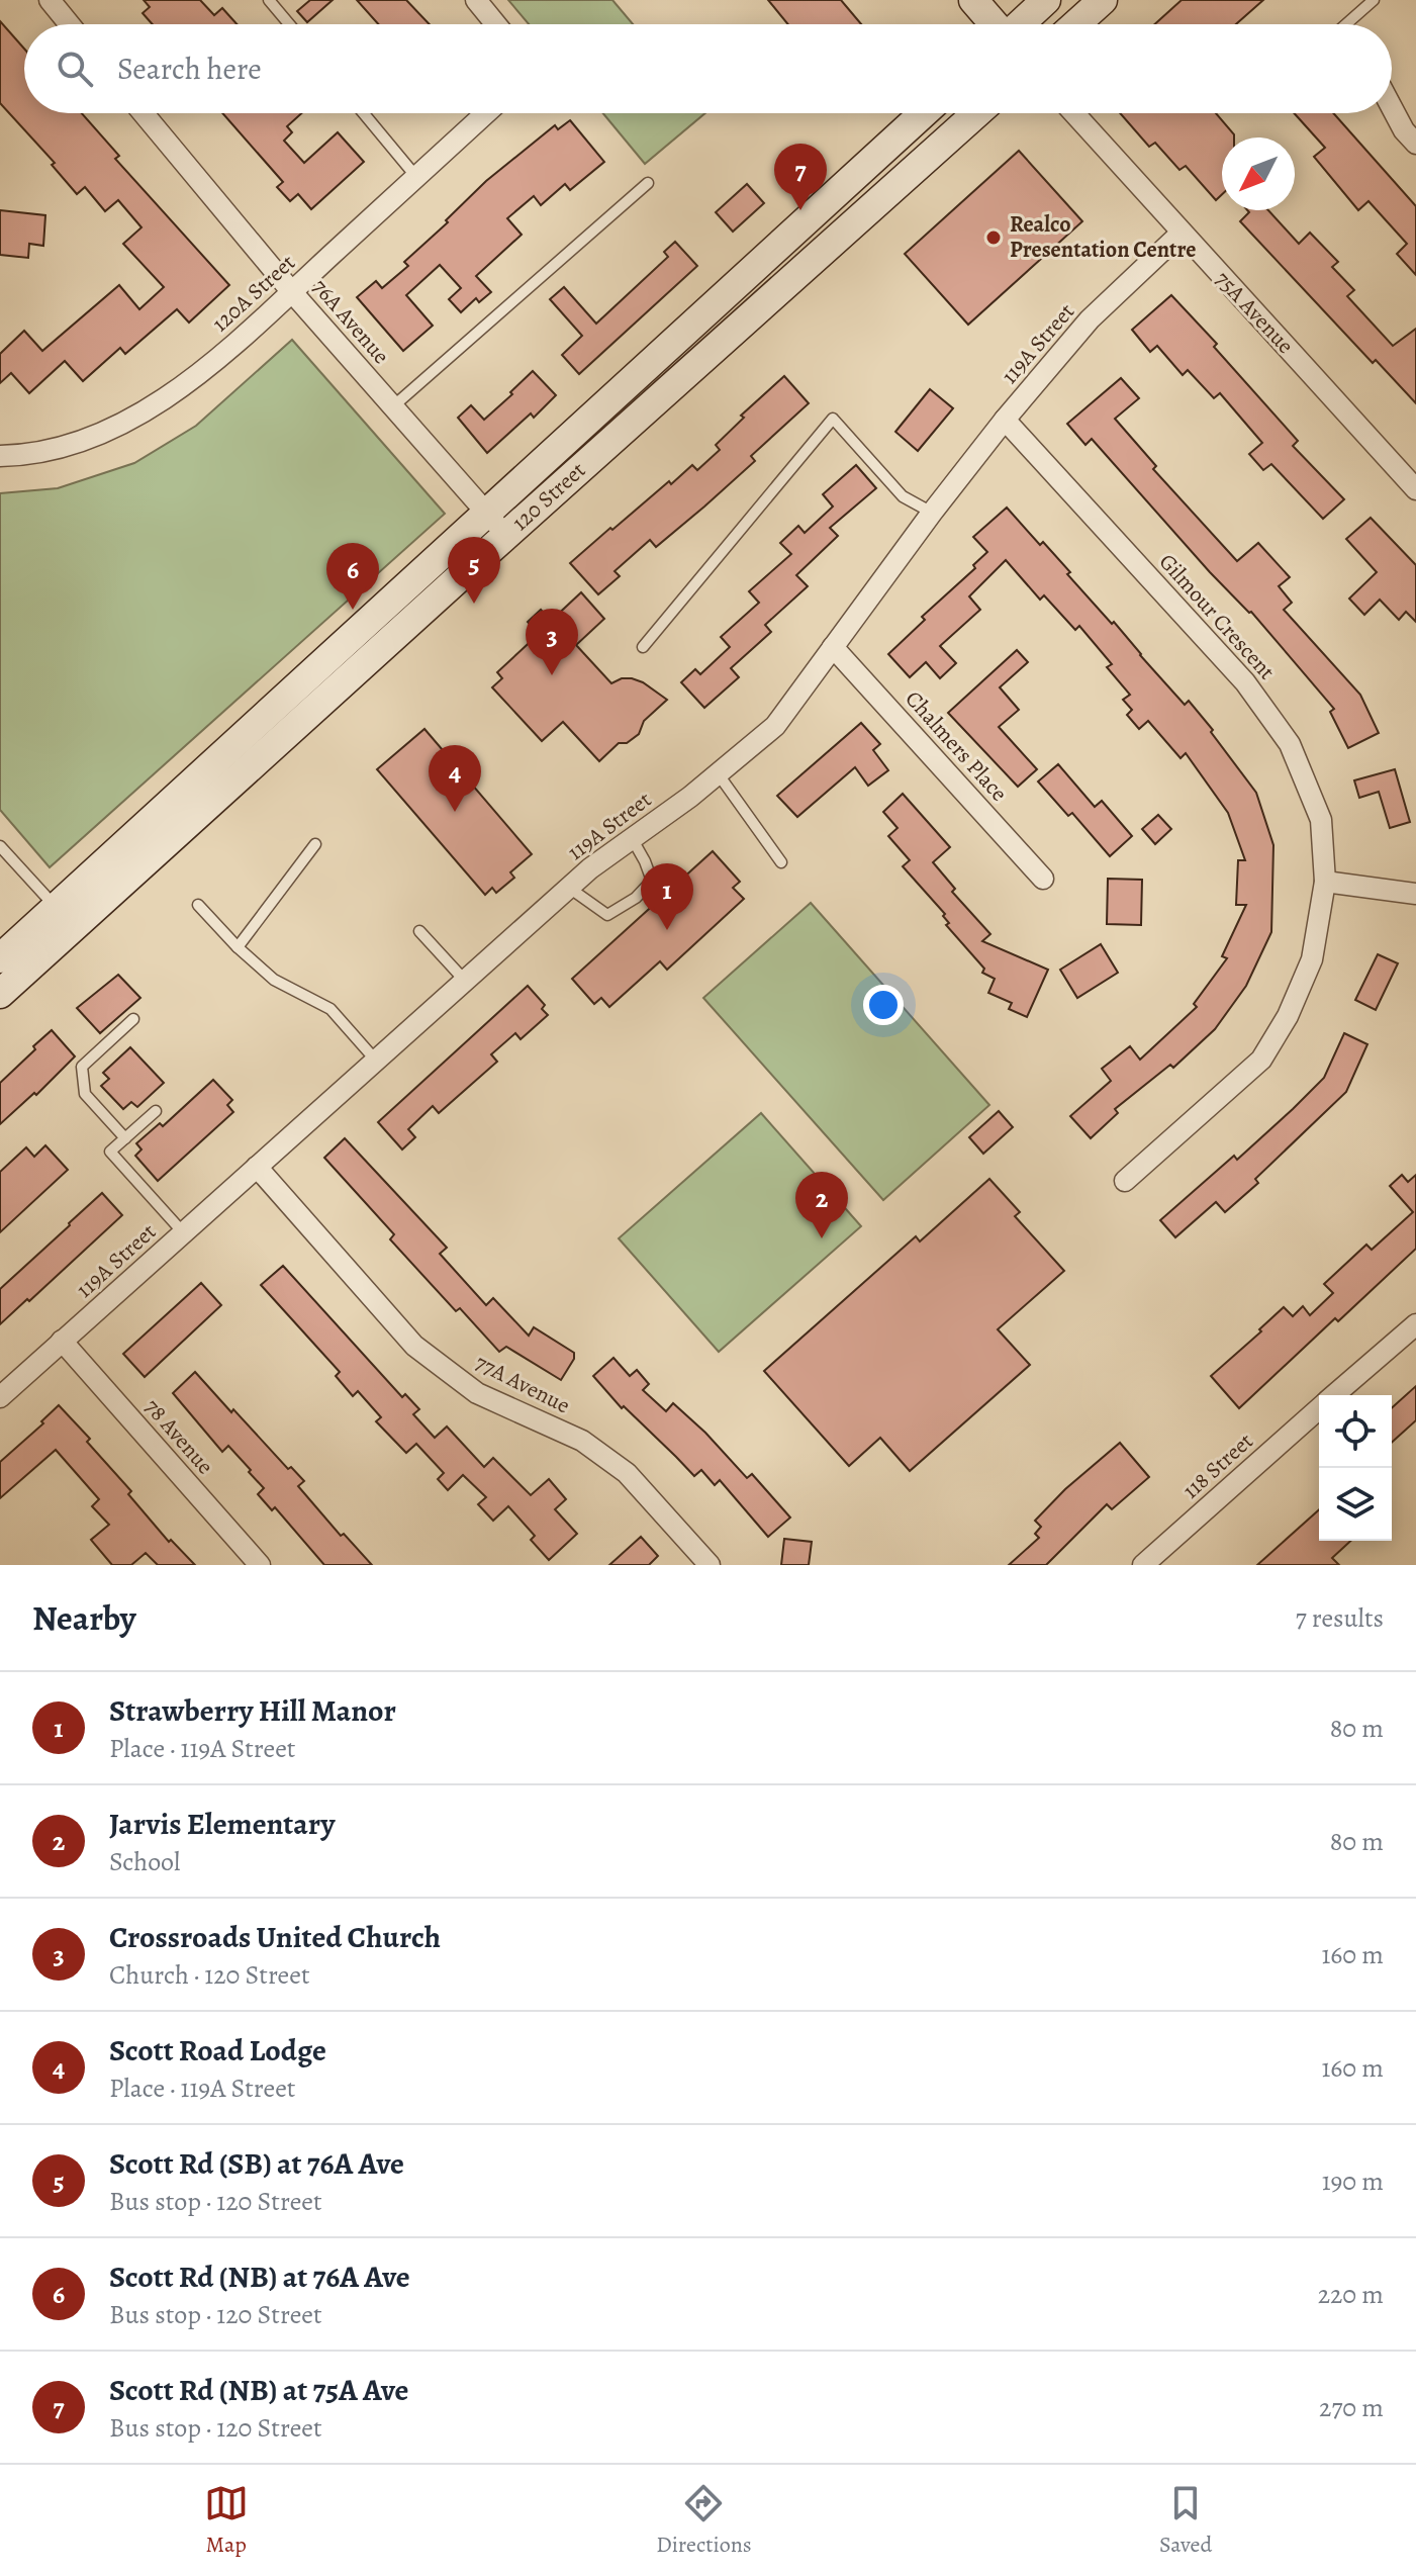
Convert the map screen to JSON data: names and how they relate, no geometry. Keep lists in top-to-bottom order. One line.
{"streets":{"main road":["120 Street"],"street":["120A Street","75A Avenue","76A Avenue","119A Street","Gilmour Crescent","Chalmers Place","77A Avenue","78 Avenue","118 Street"]},"crossings":[["120A Street","76A Avenue"],["75A Avenue","119A Street"],["76A Avenue","120 Street"],["119A Street","Gilmour Crescent"],["119A Street","Chalmers Place"],["119A Street","77A Avenue"],["119A Street","78 Avenue"]],"places":["Realco Presentation Centre"],"north":"bottom left","page":{"search":"Search here","pins":["7","5","6","3","4","1","2"],"heading":["Nearby","7 results"],"list":[{"mark":"1","name":"Strawberry Hill Manor","note":"Place · 119A Street","value":"80 m"},{"mark":"2","name":"Jarvis Elementary","note":"School","value":"80 m"},{"mark":"3","name":"Crossroads United Church","note":"Church · 120 Street","value":"160 m"},{"mark":"4","name":"Scott Road Lodge","note":"Place · 119A Street","value":"160 m"},{"mark":"5","name":"Scott Rd (SB) at 76A Ave","note":"Bus stop · 120 Street","value":"190 m"},{"mark":"6","name":"Scott Rd (NB) at 76A Ave","note":"Bus stop · 120 Street","value":"220 m"},{"mark":"7","name":"Scott Rd (NB) at 75A Ave","note":"Bus stop · 120 Street","value":"270 m"}],"nav":["Map","Directions","Saved"]}}
